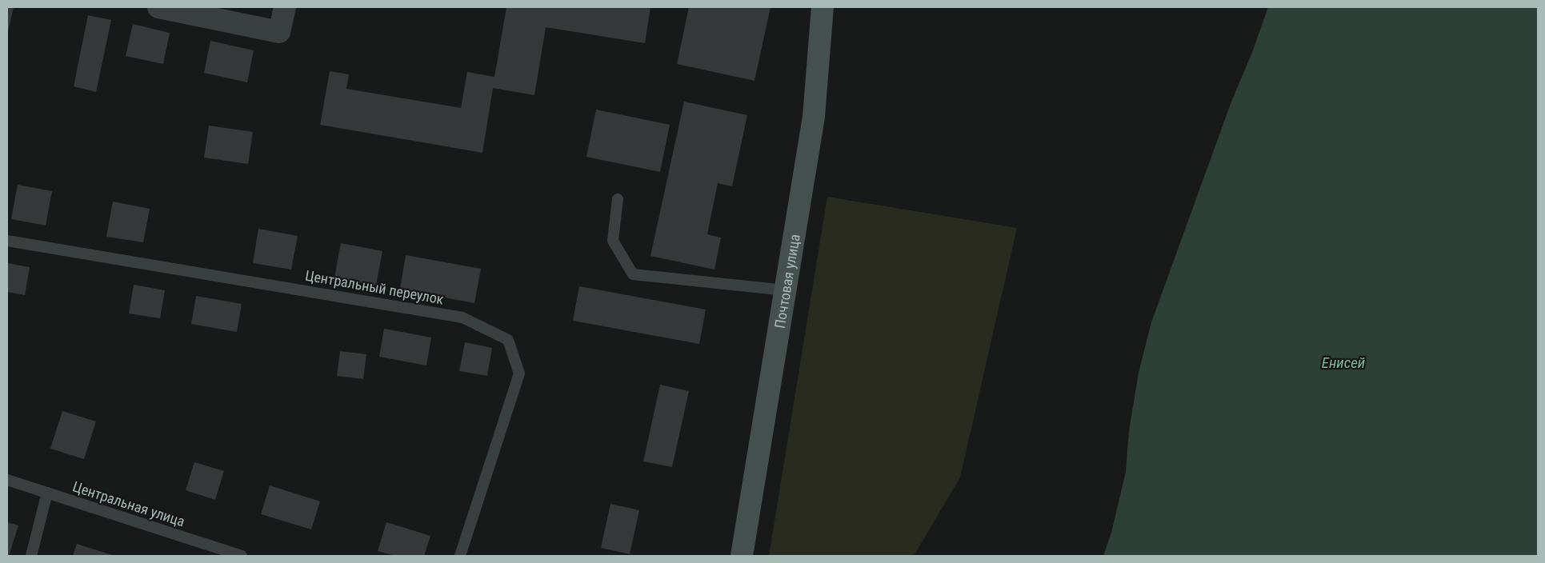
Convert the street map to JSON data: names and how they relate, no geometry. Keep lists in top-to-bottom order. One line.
{"streets":{"main road":["Почтовая улица"],"lane":["Центральный переулок","Центральная улица"]},"water":["Енисей"]}
